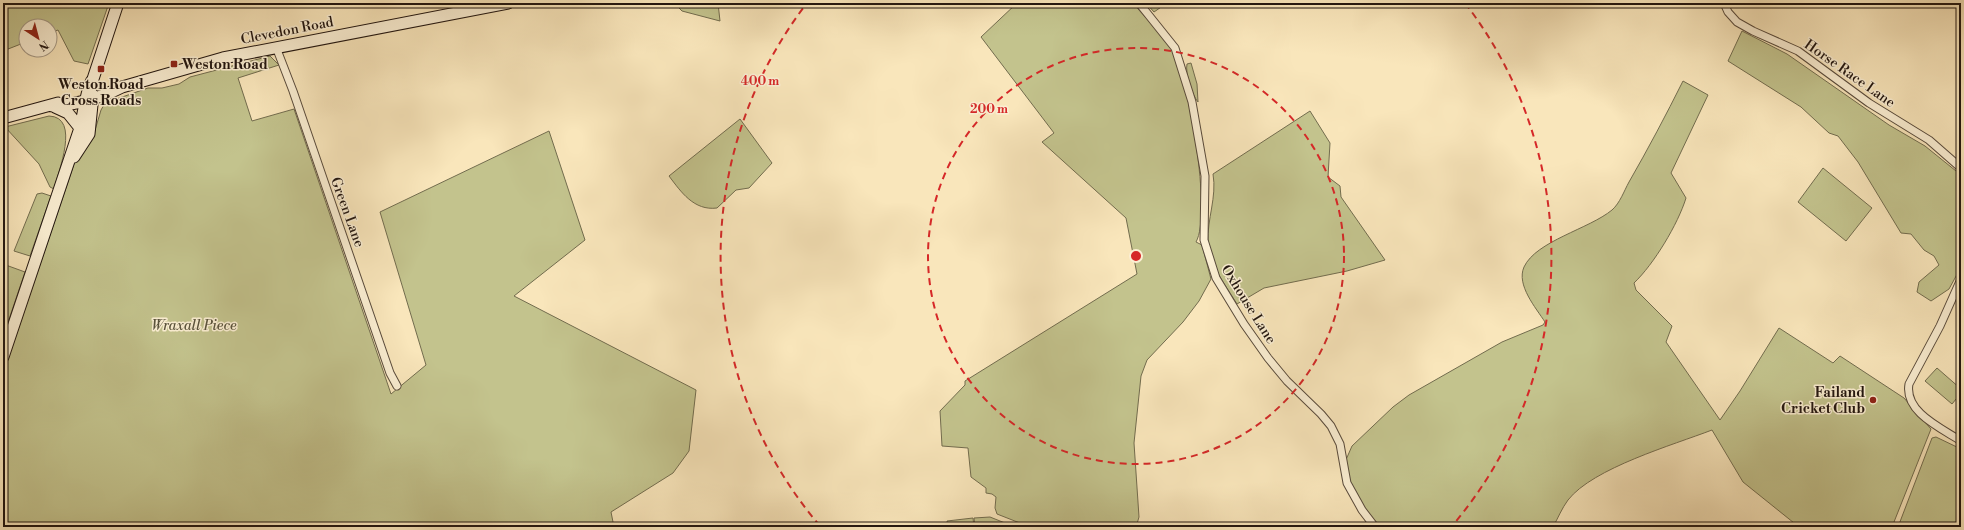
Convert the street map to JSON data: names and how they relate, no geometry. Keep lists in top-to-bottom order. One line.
{"streets":{"main road":["Clevedon Road"],"street":["Horse Race Lane","Green Lane","Oxhouse Lane"]},"crossings":[["Clevedon Road","Green Lane"]],"parks":["Wraxall Piece"],"places":{"transit":["Weston Road","Weston Road Cross Roads"],"other":["Failand Cricket Club"]},"north":"bottom right","rings":["400 m","200 m"]}
